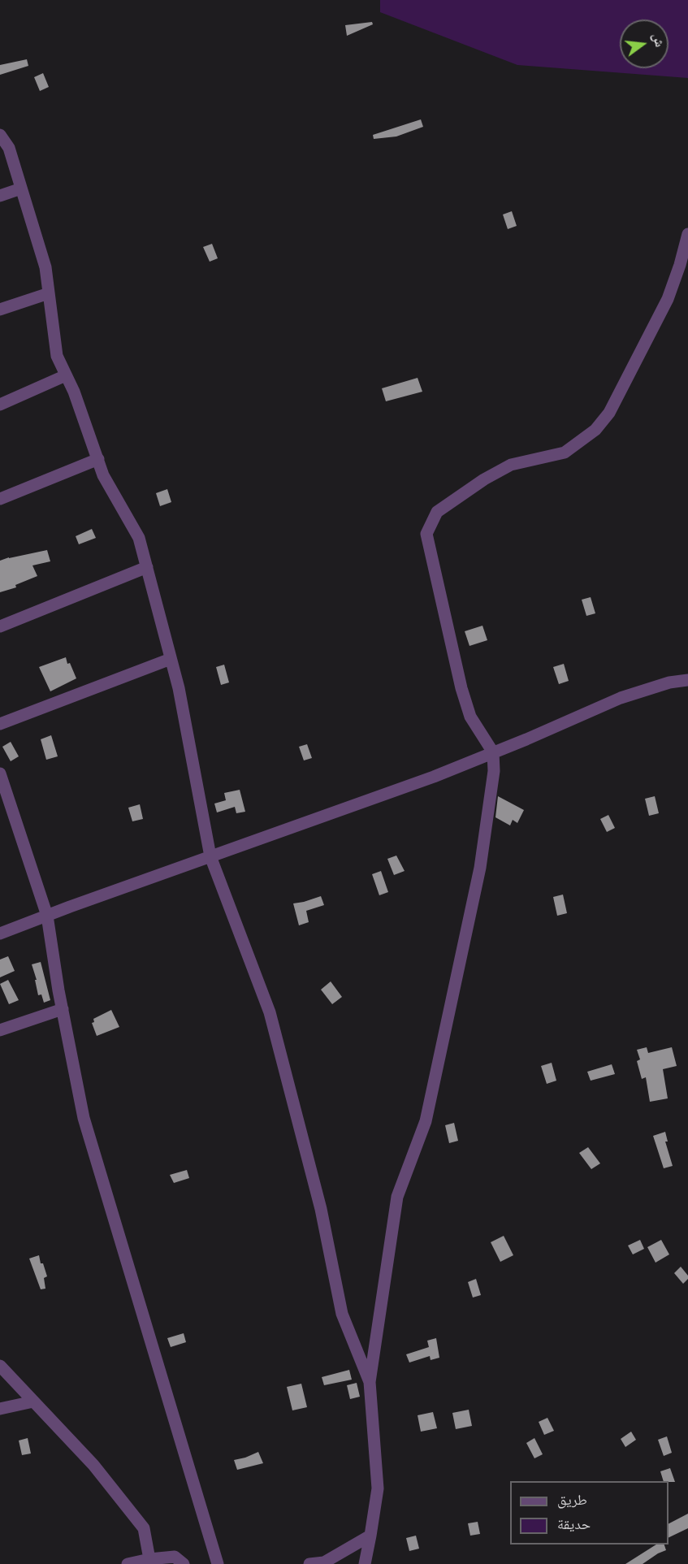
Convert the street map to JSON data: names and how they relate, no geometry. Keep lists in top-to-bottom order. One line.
{"legend":["طريق","حديقة"],"north":"right"}
